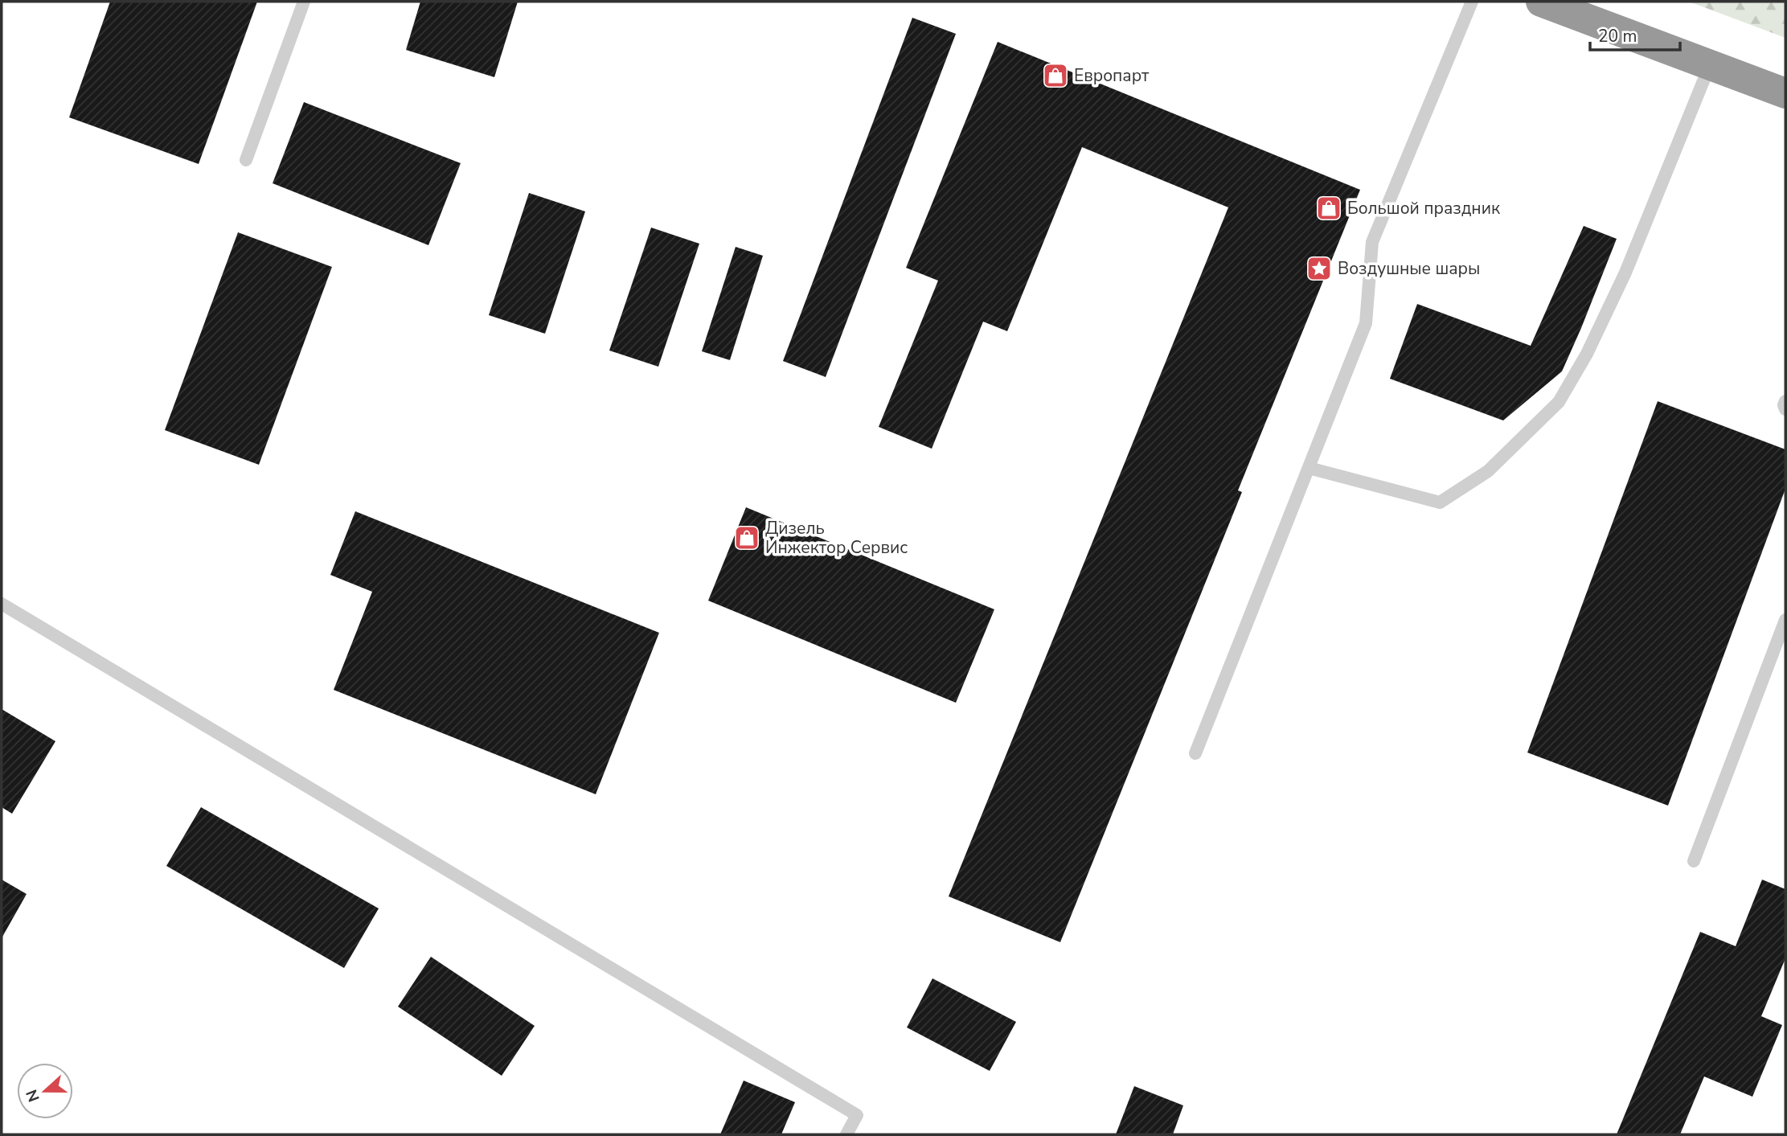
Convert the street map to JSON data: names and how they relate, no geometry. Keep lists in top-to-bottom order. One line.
{"places":{"shop":["Европарт","Большой праздник","Дизель Инжектор Сервис"],"place":["Воздушные шары"]},"scale_bar":"20 m","north":"left"}
